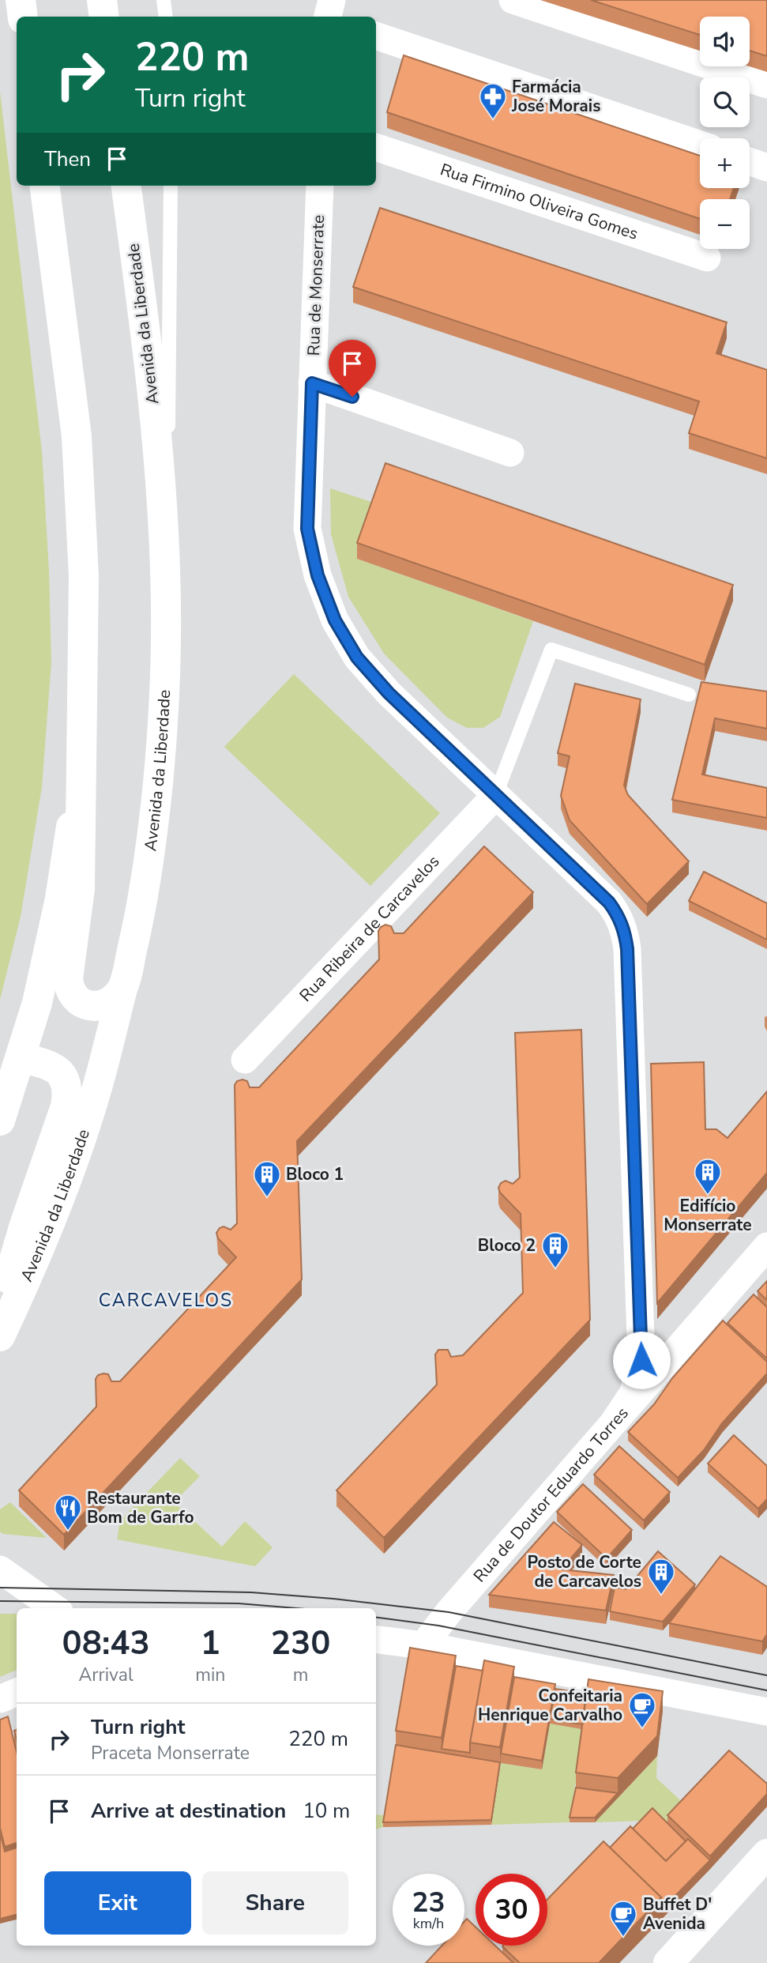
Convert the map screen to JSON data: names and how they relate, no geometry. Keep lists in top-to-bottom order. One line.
{"streets":{"main road":["Avenida da Liberdade"],"street":["Rua Firmino Oliveira Gomes","Rua de Monserrate","Rua Ribeira de Carcavelos","Rua de Doutor Eduardo Torres"]},"crossings":[["Rua de Monserrate","Rua Ribeira de Carcavelos"],["Rua de Monserrate","Rua de Doutor Eduardo Torres"]],"districts":["CARCAVELOS"],"places":{"pharmacy":["Farmácia José Morais"],"building":["Edifício Monserrate","Bloco 1","Bloco 2","Posto de Corte de Carcavelos"],"restaurant":["Restaurante Bom de Garfo"],"cafe":["Confeitaria Henrique Carvalho","Buffet D' Avenida"]},"page":{"map_buttons":["+","−"],"turn":["220 m","Turn right"],"then":"Then","eta":["08:43","Arrival","1","min","230","m"],"list":[{"name":"Turn right","note":"Praceta Monserrate","value":"220 m"},{"name":"Arrive at destination","value":"10 m"}],"buttons":["Exit","Share"],"speed":"23 km/h","limit":"30"}}
